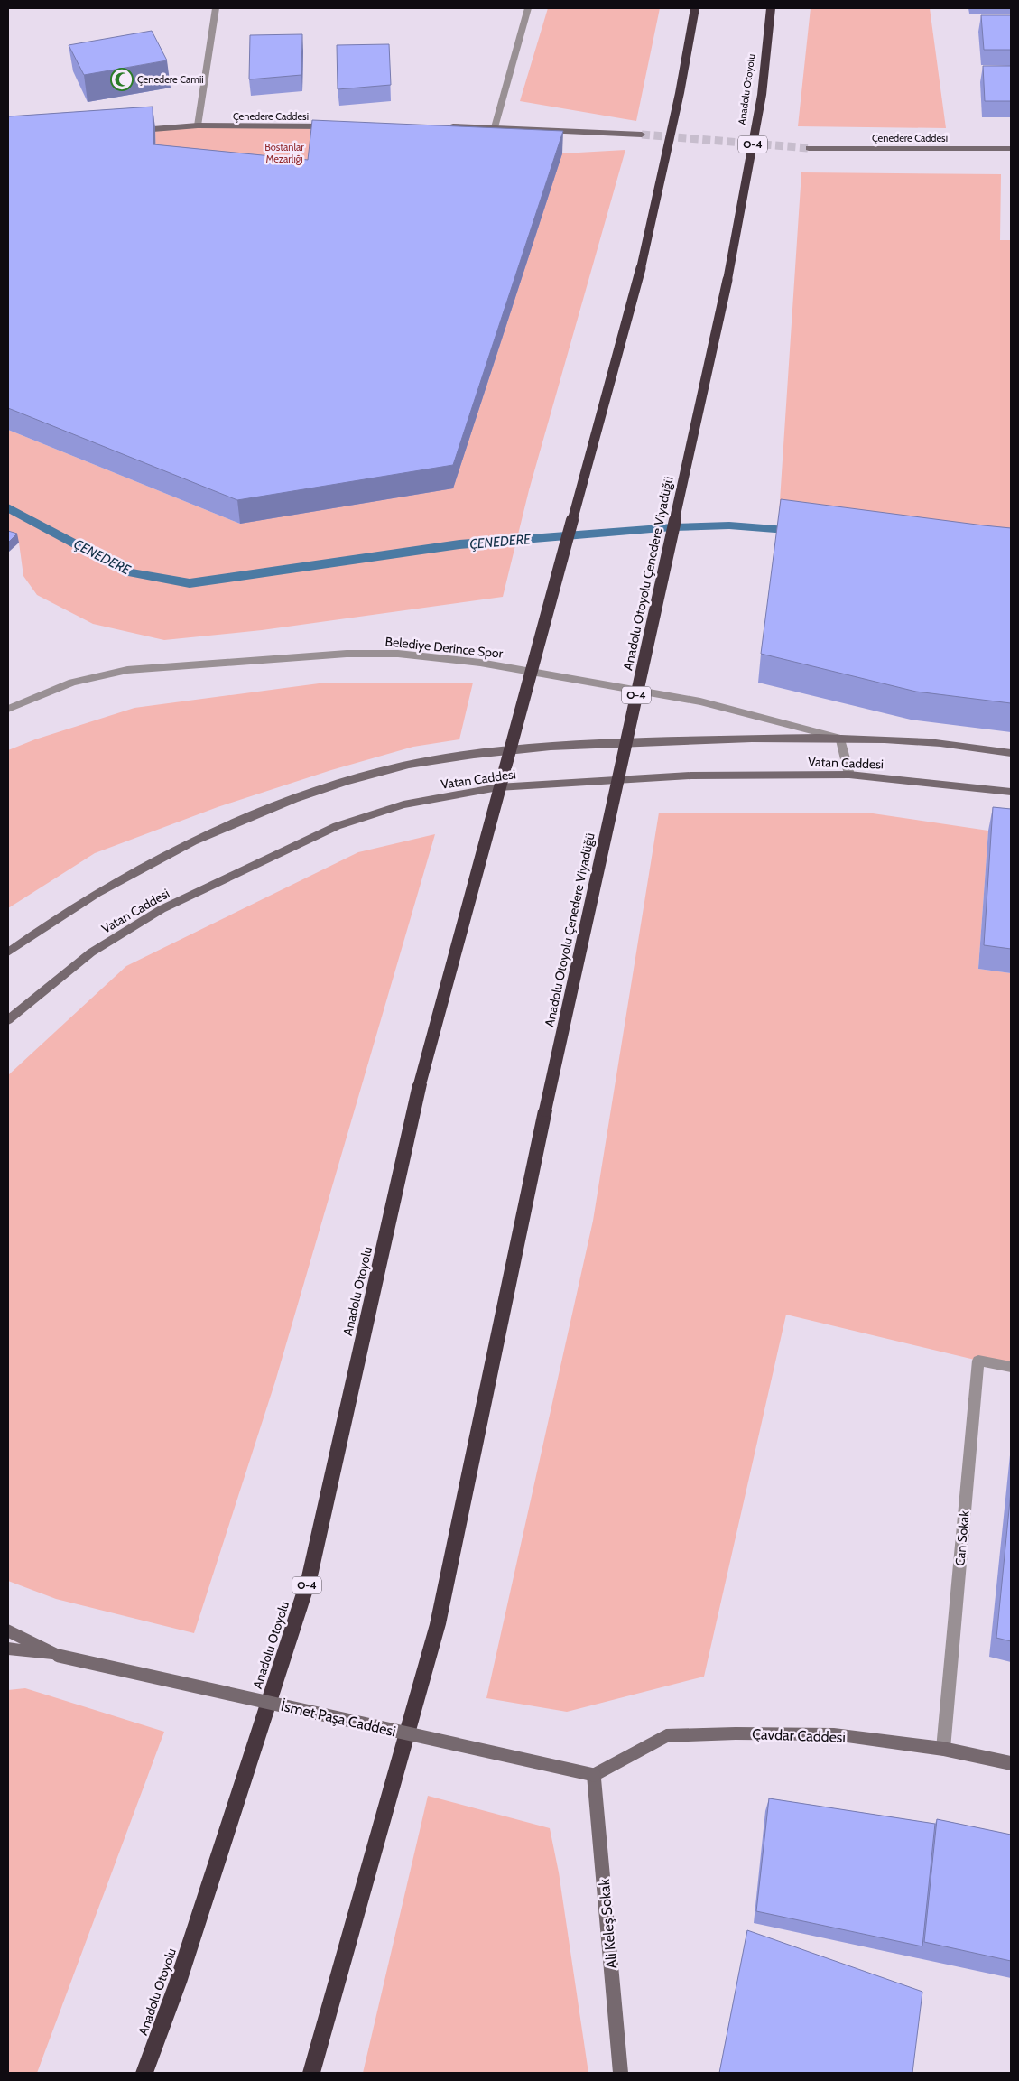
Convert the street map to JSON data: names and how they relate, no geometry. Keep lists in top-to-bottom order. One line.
{"streets":{"highway":["Anadolu Otoyolu","O-4","Anadolu Otoyolu Çenedere Viyadüğü"],"main road":["Çenedere Caddesi","Vatan Caddesi","İsmet Paşa Caddesi","Çavdar Caddesi","Ali Keleş Sokak"],"street":["Belediye Derince Spor","Can Sokak"]},"crossings":[["Anadolu Otoyolu","Anadolu Otoyolu Çenedere Viyadüğü"],["Belediye Derince Spor","Vatan Caddesi"],["Can Sokak","Çavdar Caddesi"],["İsmet Paşa Caddesi","Çavdar Caddesi"],["İsmet Paşa Caddesi","Ali Keleş Sokak"],["Çavdar Caddesi","Ali Keleş Sokak"]],"water":["ÇENEDERE"],"parks":["Bostanlar Mezarlığı"],"places":{"mosque":["Çenedere Camii"]}}
